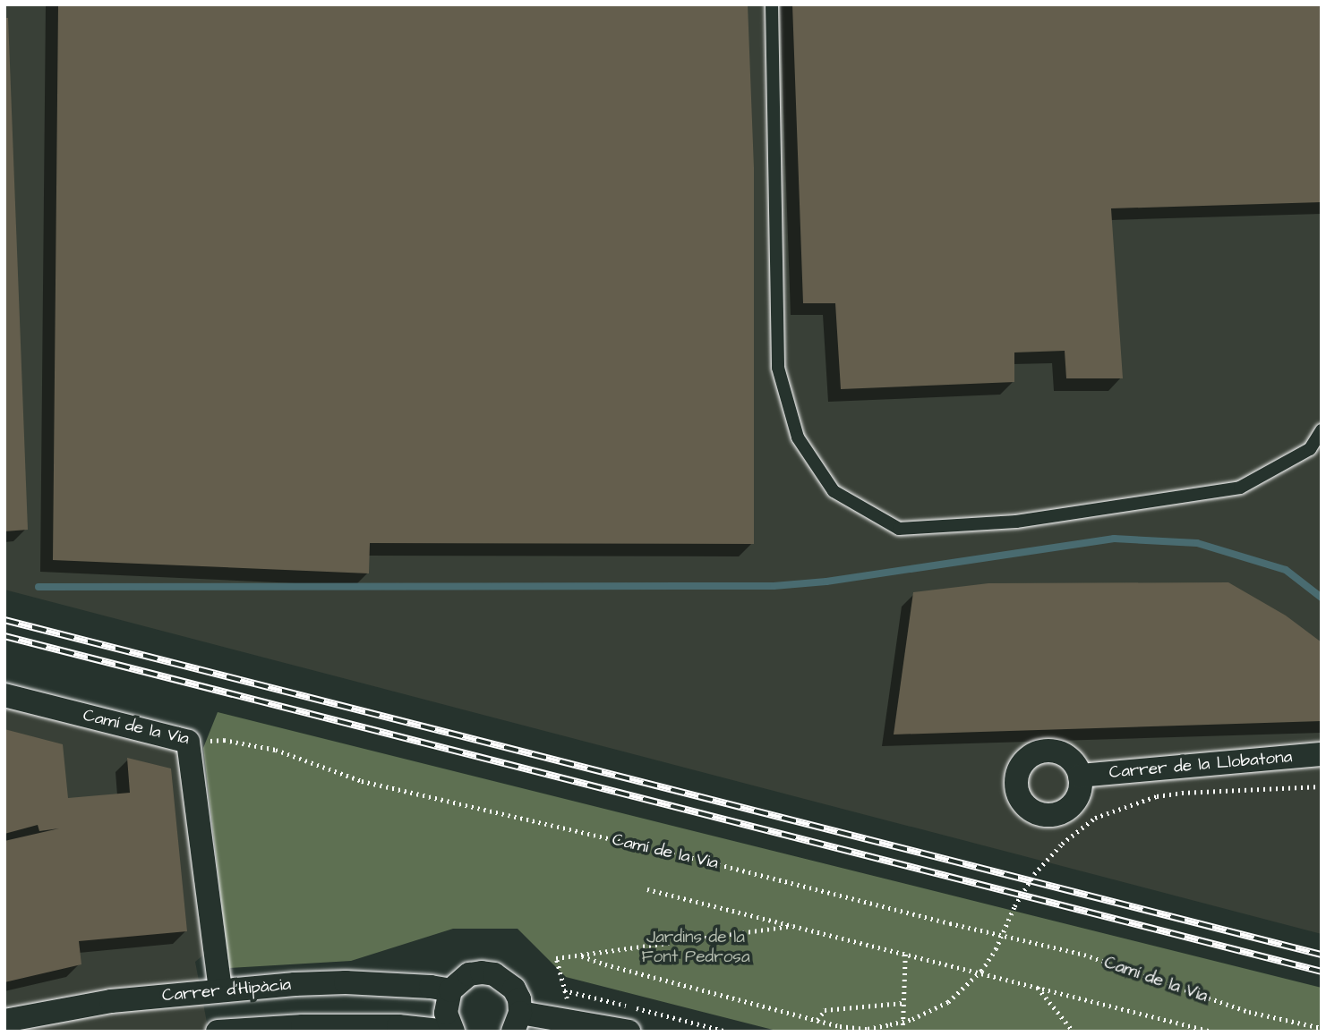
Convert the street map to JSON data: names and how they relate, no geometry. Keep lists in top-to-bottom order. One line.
{"streets":{"street":["Camí de la Via","Carrer de la Llobatona","Carrer d'Hipàcia"]},"parks":["Jardins de la Font Pedrosa"]}
